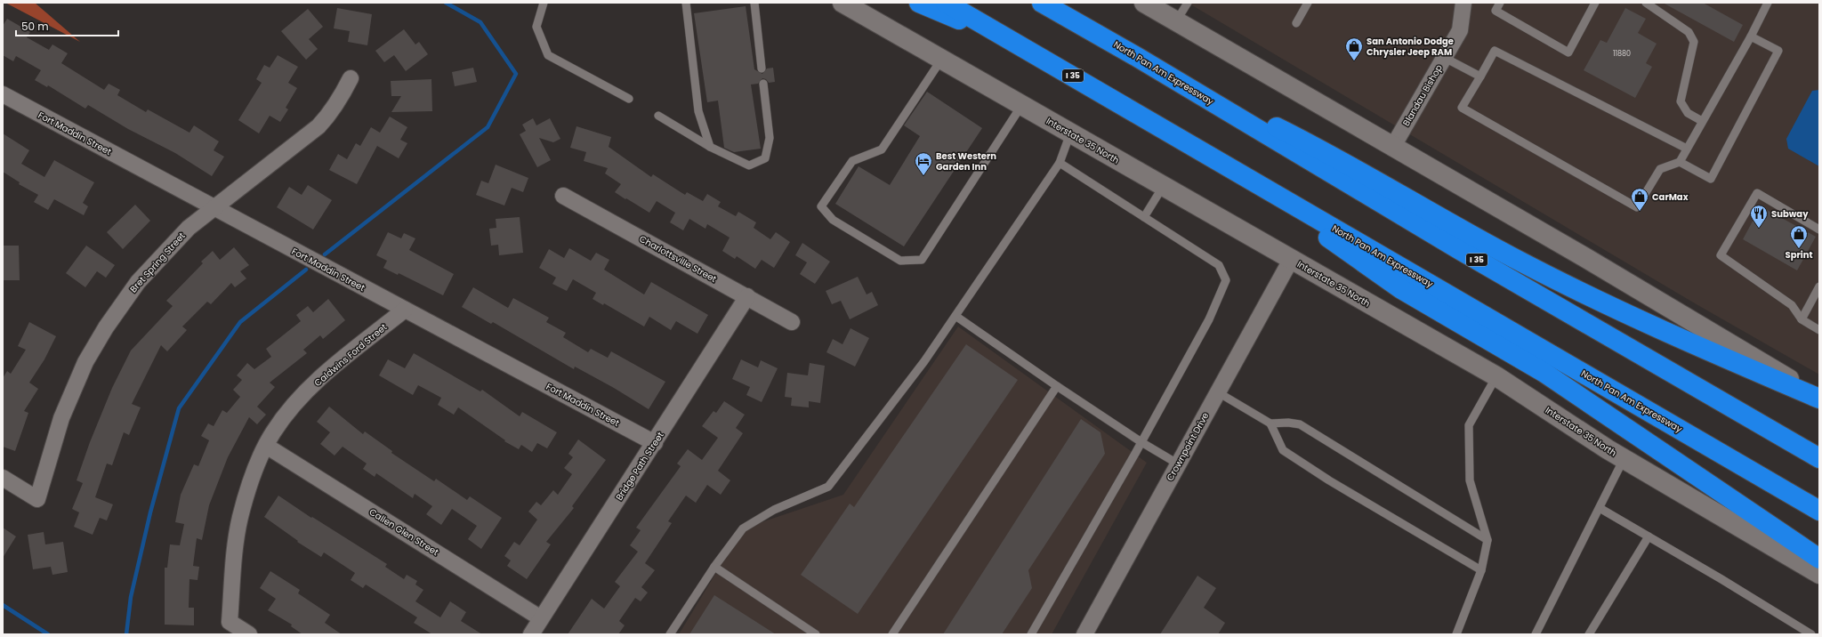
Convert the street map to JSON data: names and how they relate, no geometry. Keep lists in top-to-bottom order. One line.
{"streets":{"highway":["North Pan Am Expressway","I 35"],"main road":["Interstate 35 North"],"street":["Blandau Bishop","Fort Maddin Street","Charlottsville Street","Bret Spring Street","Caldwins Ford Street","Crownpoint Drive","Bridge Path Street","Callen Glen Street"]},"crossings":[["Fort Maddin Street","Bret Spring Street"],["Fort Maddin Street","Caldwins Ford Street"],["Fort Maddin Street","Bridge Path Street"],["Interstate 35 North","Crownpoint Drive"],["Charlottsville Street","Bridge Path Street"],["Caldwins Ford Street","Callen Glen Street"],["Bridge Path Street","Callen Glen Street"]],"places":{"shop":["San Antonio Dodge Chrysler Jeep RAM","CarMax","Sprint"],"hotel":["Best Western Garden Inn"],"restaurant":["Subway"]},"house_numbers":["11880"],"scale_bar":"50 m"}
